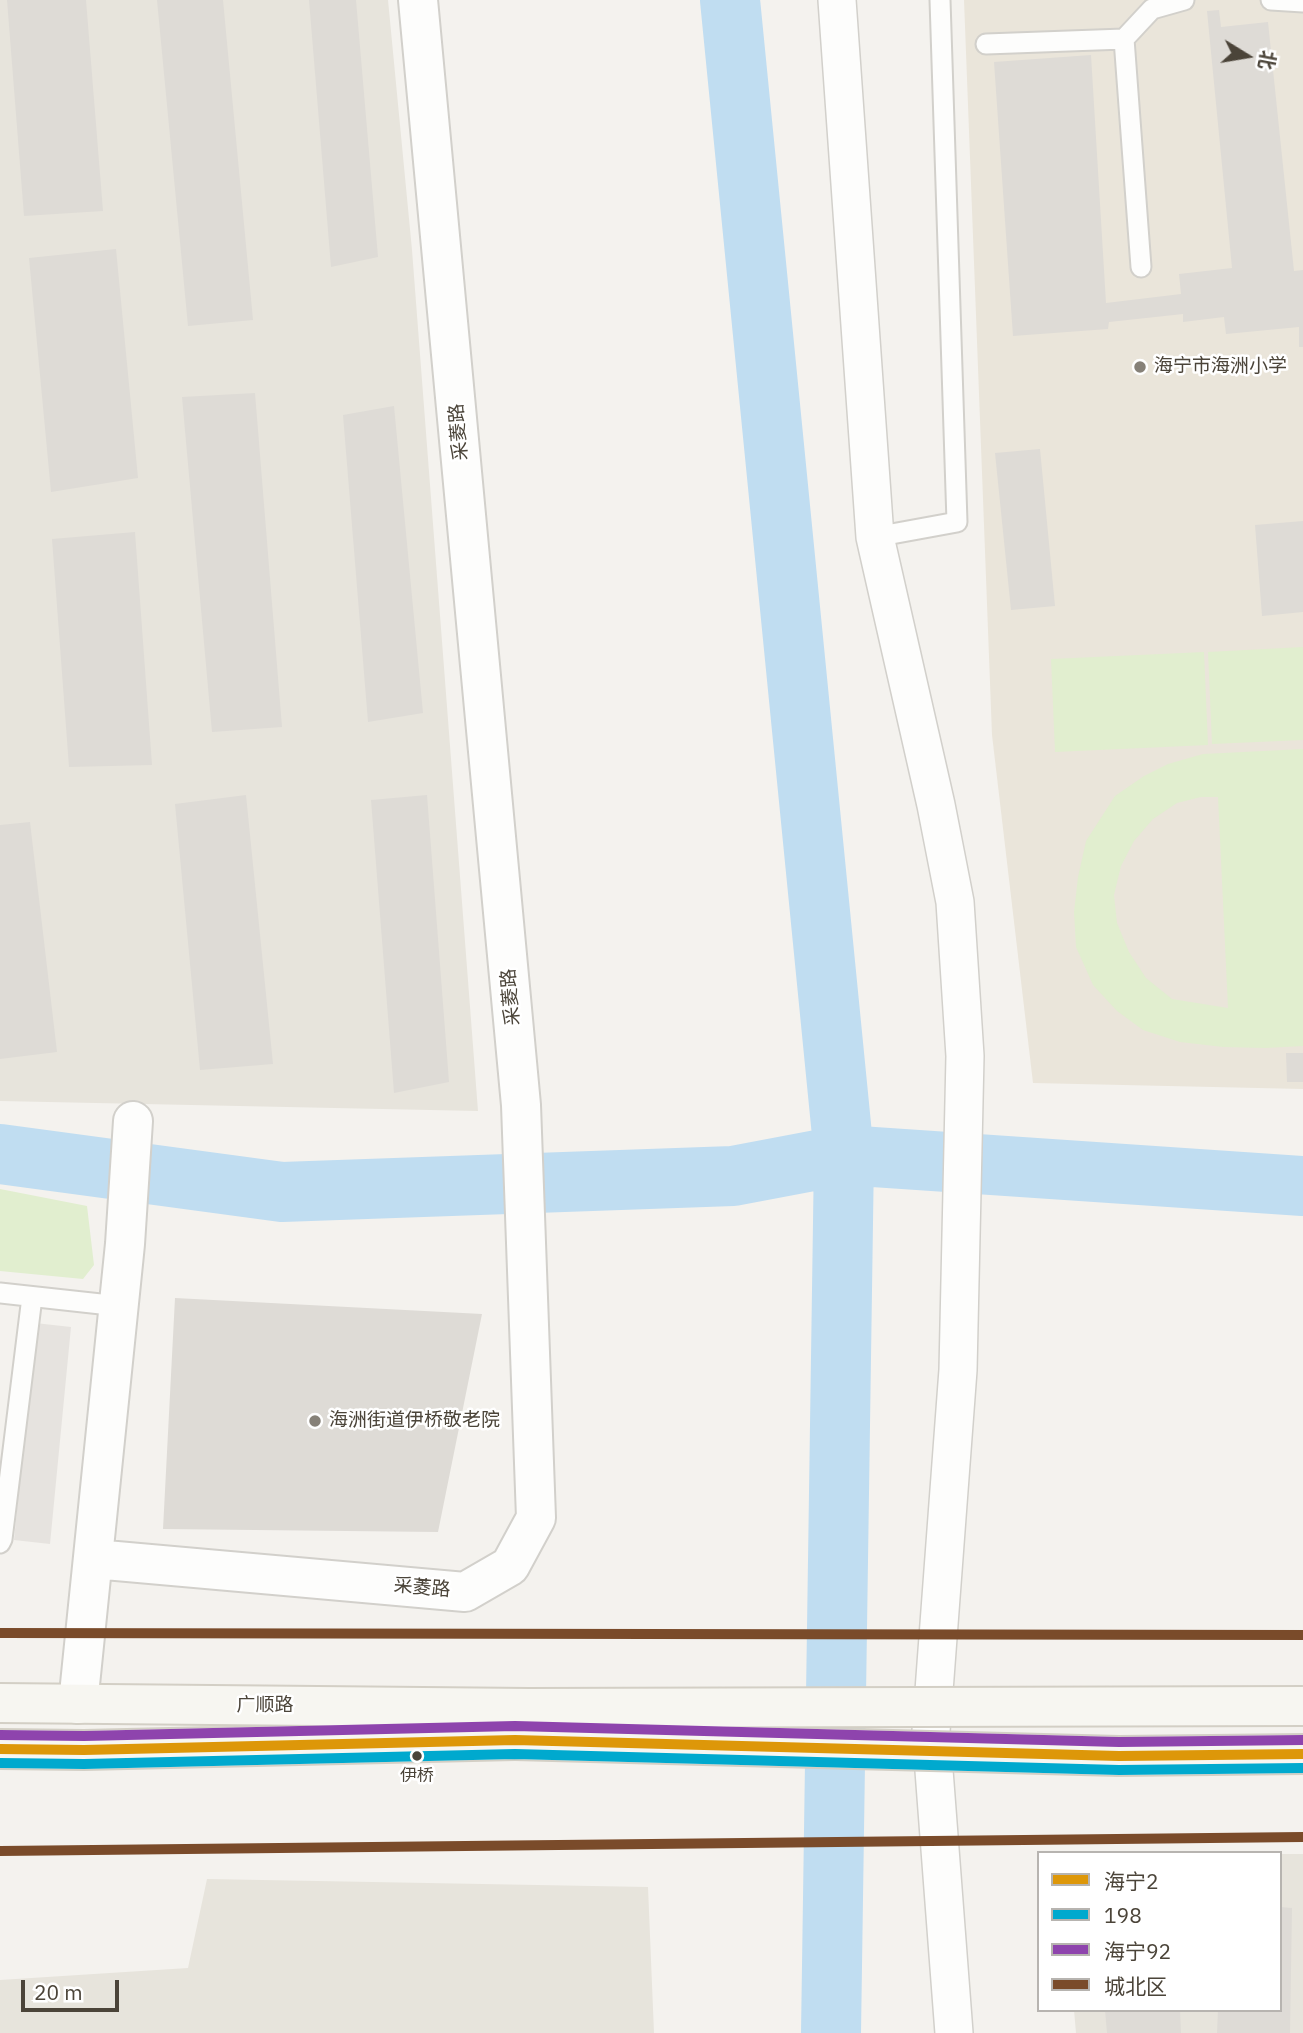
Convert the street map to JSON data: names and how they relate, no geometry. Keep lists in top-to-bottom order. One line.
{"streets":{"main road":["广顺路"],"street":["采菱路"]},"places":["海宁市海洲小学","海洲街道伊桥敬老院","伊桥"],"lines":["transit line 城北区","transit line 海宁92","transit line 海宁2","transit line 198"],"legend":["海宁2","198","海宁92","城北区"],"scale_bar":"20 m","north":"right"}
